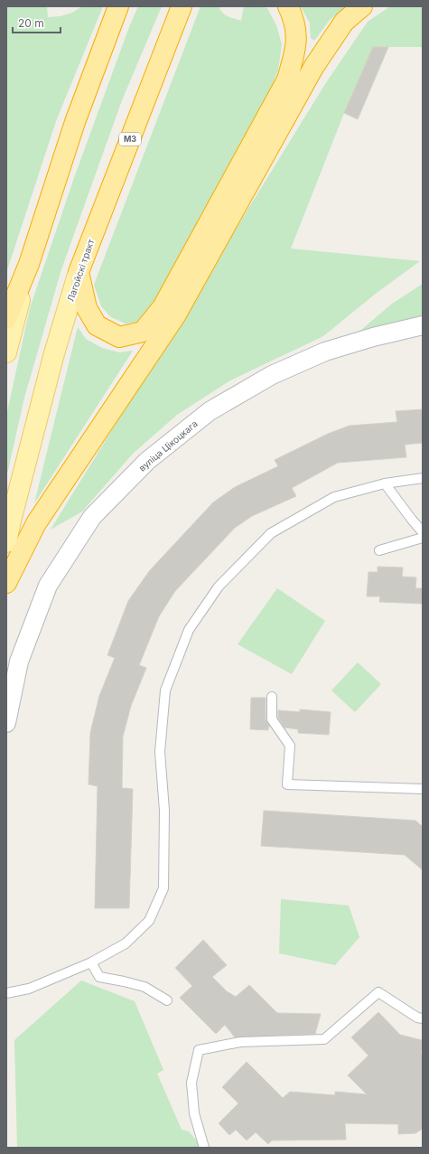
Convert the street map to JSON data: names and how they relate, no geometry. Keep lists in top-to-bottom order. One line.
{"streets":{"highway":["М3","Лагойскі тракт"],"street":["вуліца Цікоцкага"]},"scale_bar":"20 m"}
